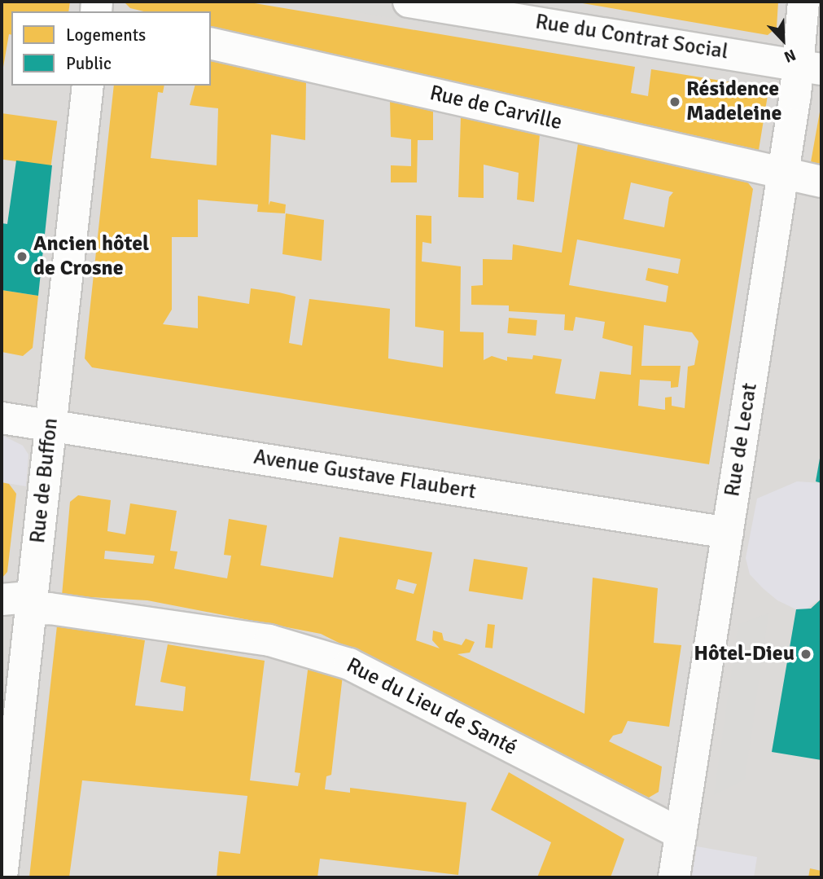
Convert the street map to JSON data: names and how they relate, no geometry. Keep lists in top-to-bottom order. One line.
{"streets":{"street":["Rue du Contrat Social","Rue de Carville","Rue de Lecat","Avenue Gustave Flaubert","Rue de Buffon","Rue du Lieu de Santé"]},"crossings":[["Rue du Contrat Social","Rue de Lecat"],["Rue de Carville","Rue de Lecat"],["Rue de Lecat","Avenue Gustave Flaubert"],["Rue de Lecat","Rue du Lieu de Santé"],["Avenue Gustave Flaubert","Rue de Buffon"],["Rue de Buffon","Rue du Lieu de Santé"]],"places":["Résidence Madeleine","Ancien hôtel de Crosne","Hôtel-Dieu"],"legend":["Logements","Public"],"north":"bottom right"}
